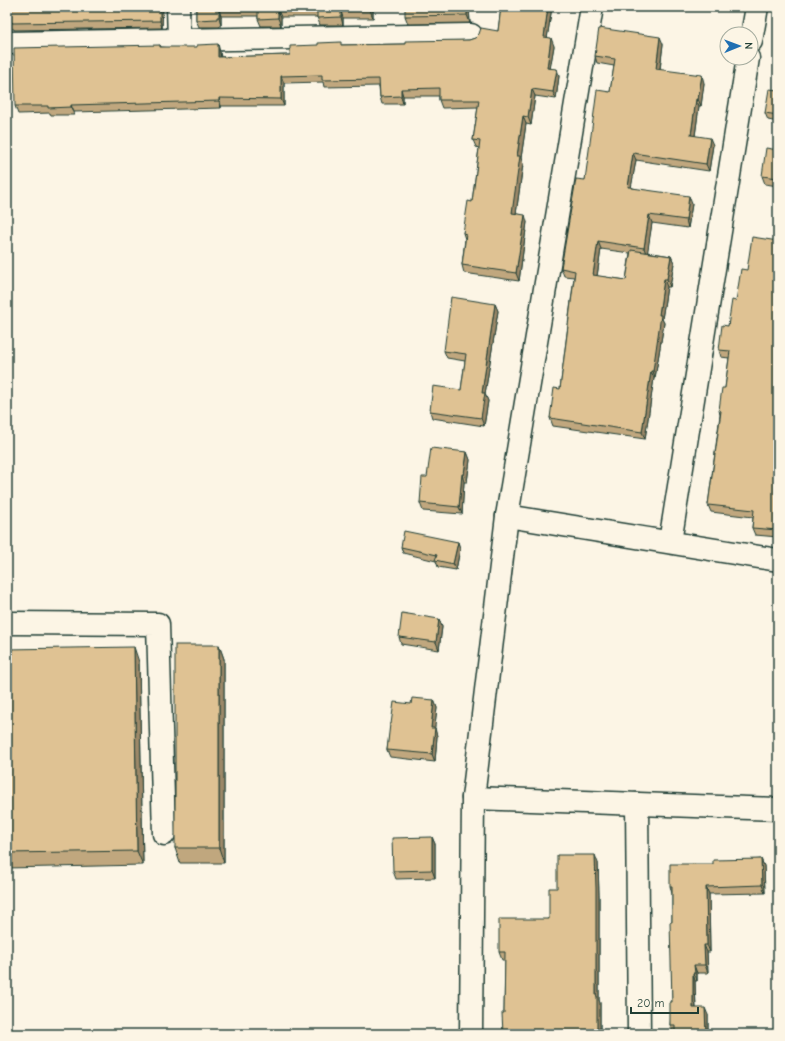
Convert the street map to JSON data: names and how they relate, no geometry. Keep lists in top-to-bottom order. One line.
{"scale_bar":"20 m","north":"right"}
